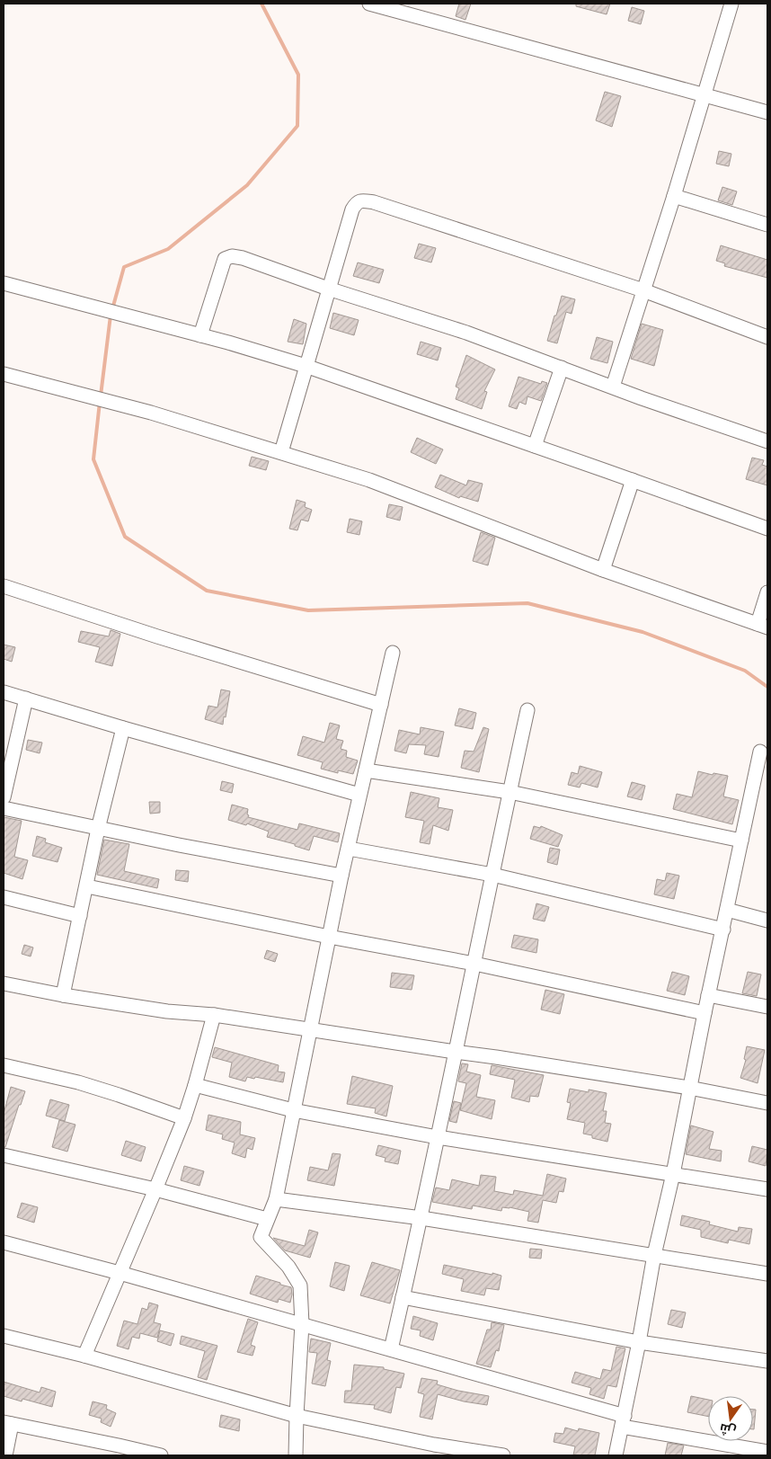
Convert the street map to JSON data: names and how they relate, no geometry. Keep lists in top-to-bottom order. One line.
{"north":"bottom"}
